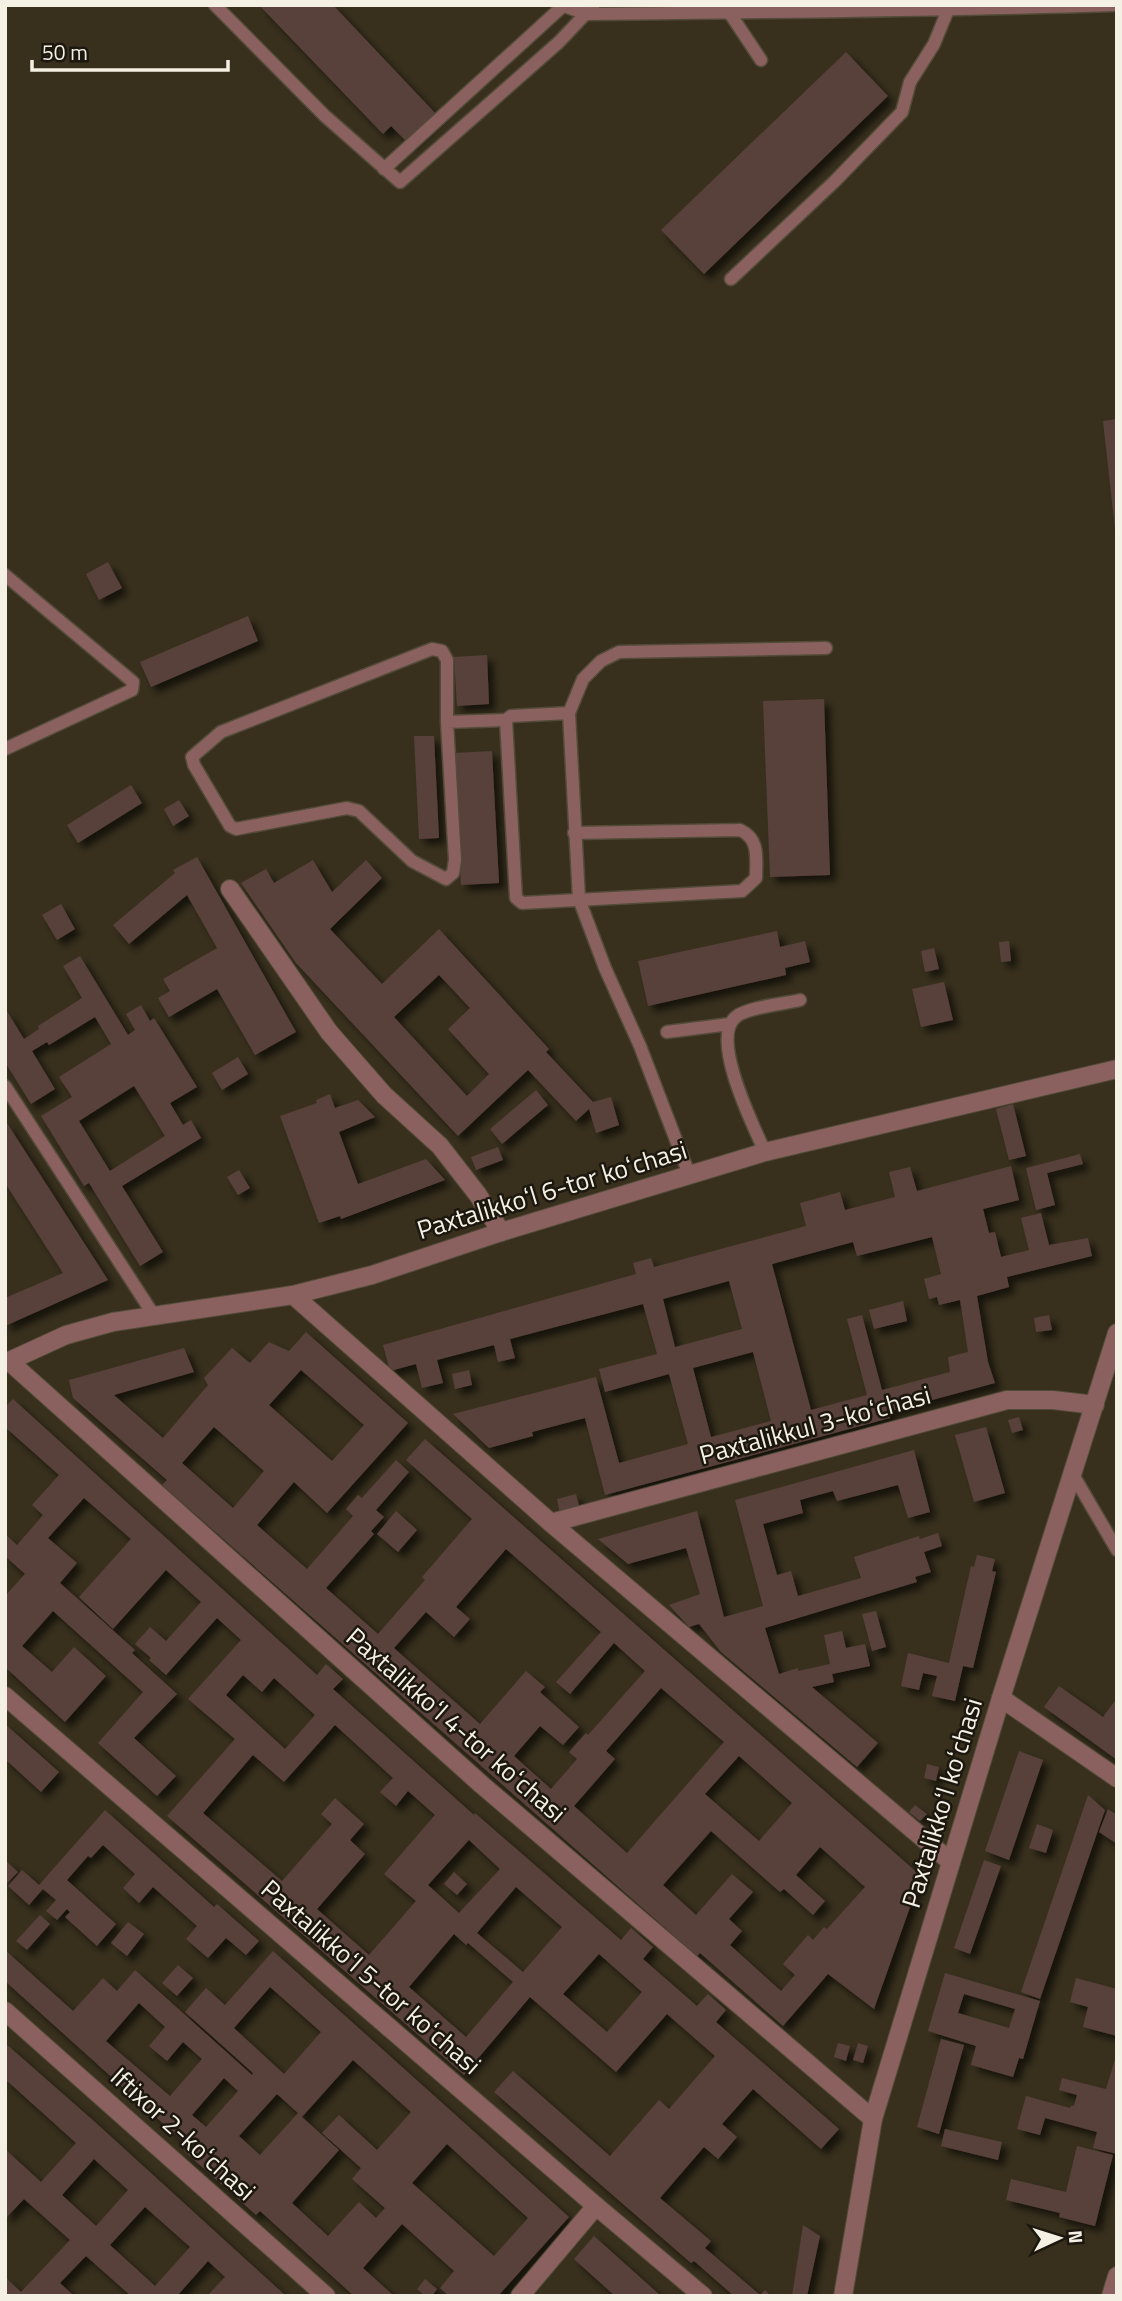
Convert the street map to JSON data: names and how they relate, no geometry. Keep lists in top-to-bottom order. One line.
{"streets":{"street":["Paxtalikkoʻl 6-tor koʻchasi","Paxtalikkul 3-koʻchasi","Paxtalikkoʻl 4-tor koʻchasi","Paxtalikkoʻl koʻchasi","Paxtalikkoʻl 5-tor koʻchasi","Iftixor 2-koʻchasi"]},"crossings":[["Paxtalikkoʻl 6-tor koʻchasi","Paxtalikkoʻl 4-tor koʻchasi"],["Paxtalikkul 3-koʻchasi","Paxtalikkoʻl koʻchasi"],["Paxtalikkoʻl 4-tor koʻchasi","Paxtalikkoʻl koʻchasi"]],"scale_bar":"50 m","north":"right"}
